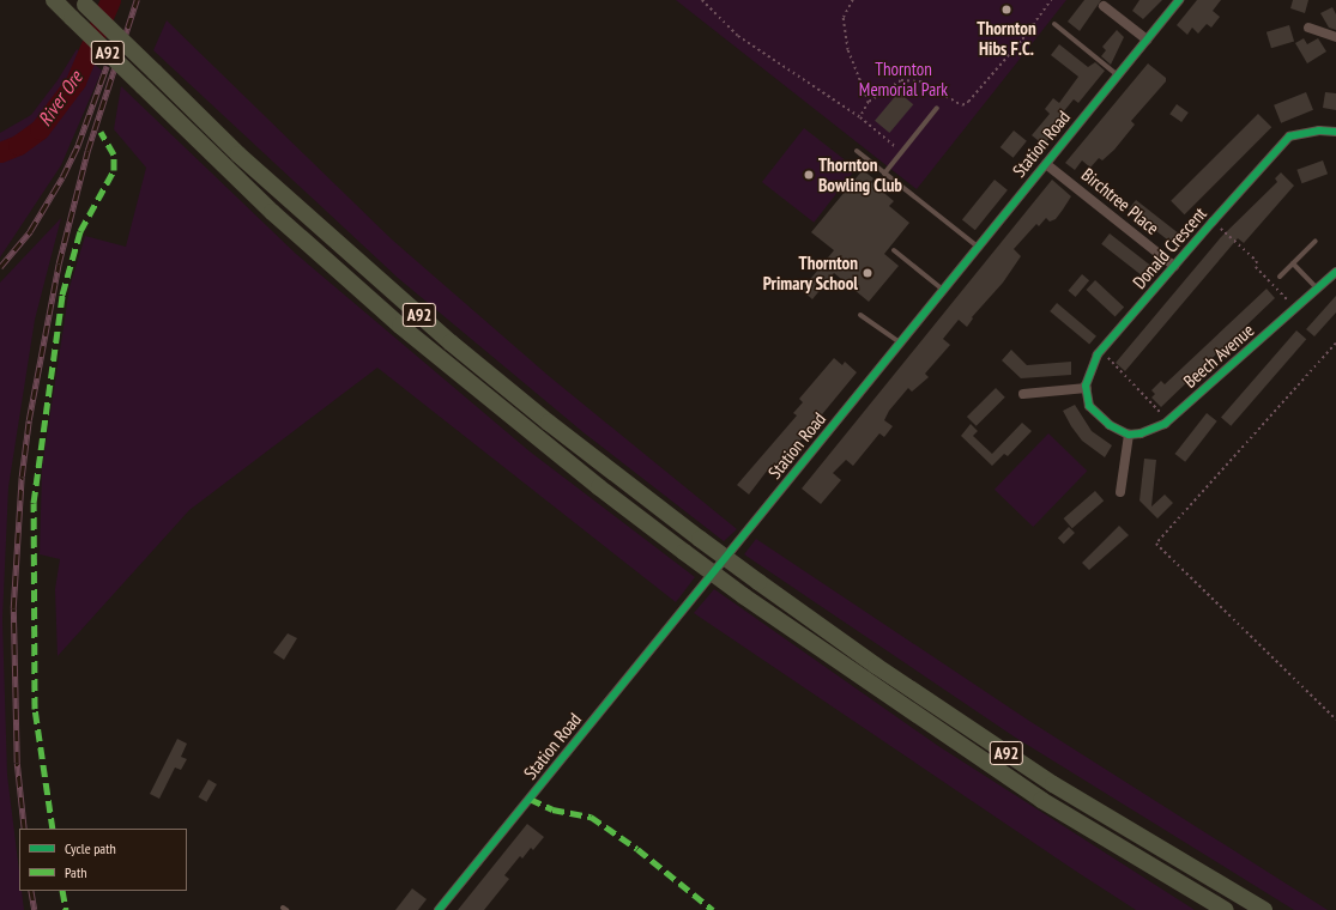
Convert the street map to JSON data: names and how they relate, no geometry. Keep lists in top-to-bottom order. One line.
{"streets":{"highway":["A92"],"street":["Station Road","Birchtree Place","Donald Crescent","Beech Avenue"]},"crossings":[["Station Road","Birchtree Place"],["Birchtree Place","Donald Crescent"]],"water":["River Ore"],"parks":["Thornton Memorial Park"],"places":["Thornton Hibs F.C.","Thornton Bowling Club","Thornton Primary School"],"legend":["Cycle path","Path"]}
